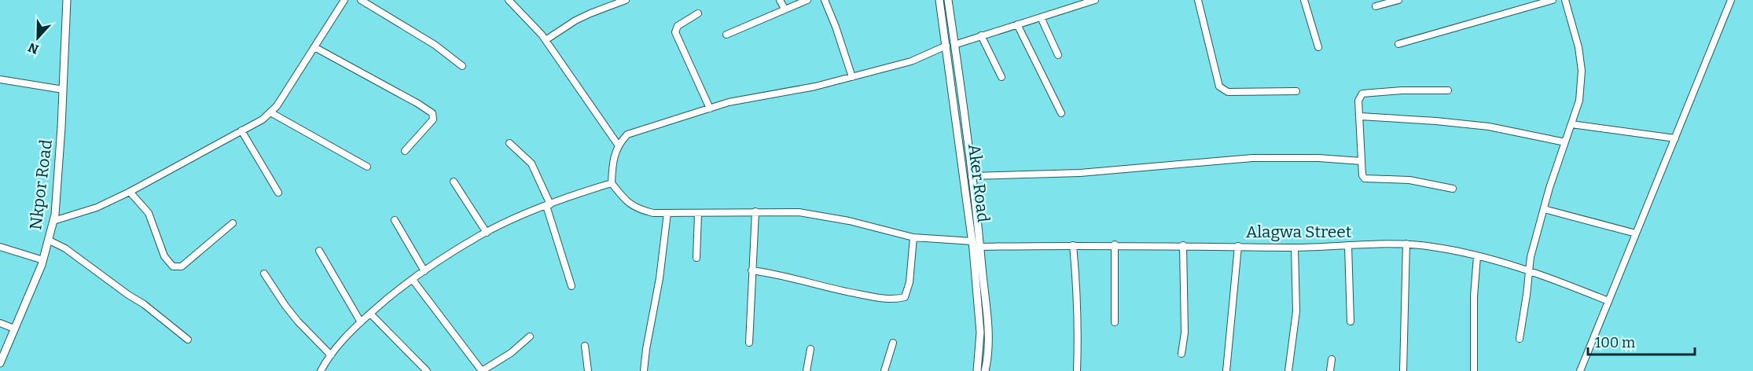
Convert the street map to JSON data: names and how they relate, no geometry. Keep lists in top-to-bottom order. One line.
{"streets":{"street":["Aker Road","Nkpor Road","Alagwa Street"]},"crossings":[["Aker Road","Alagwa Street"]],"scale_bar":"100 m","north":"bottom"}
